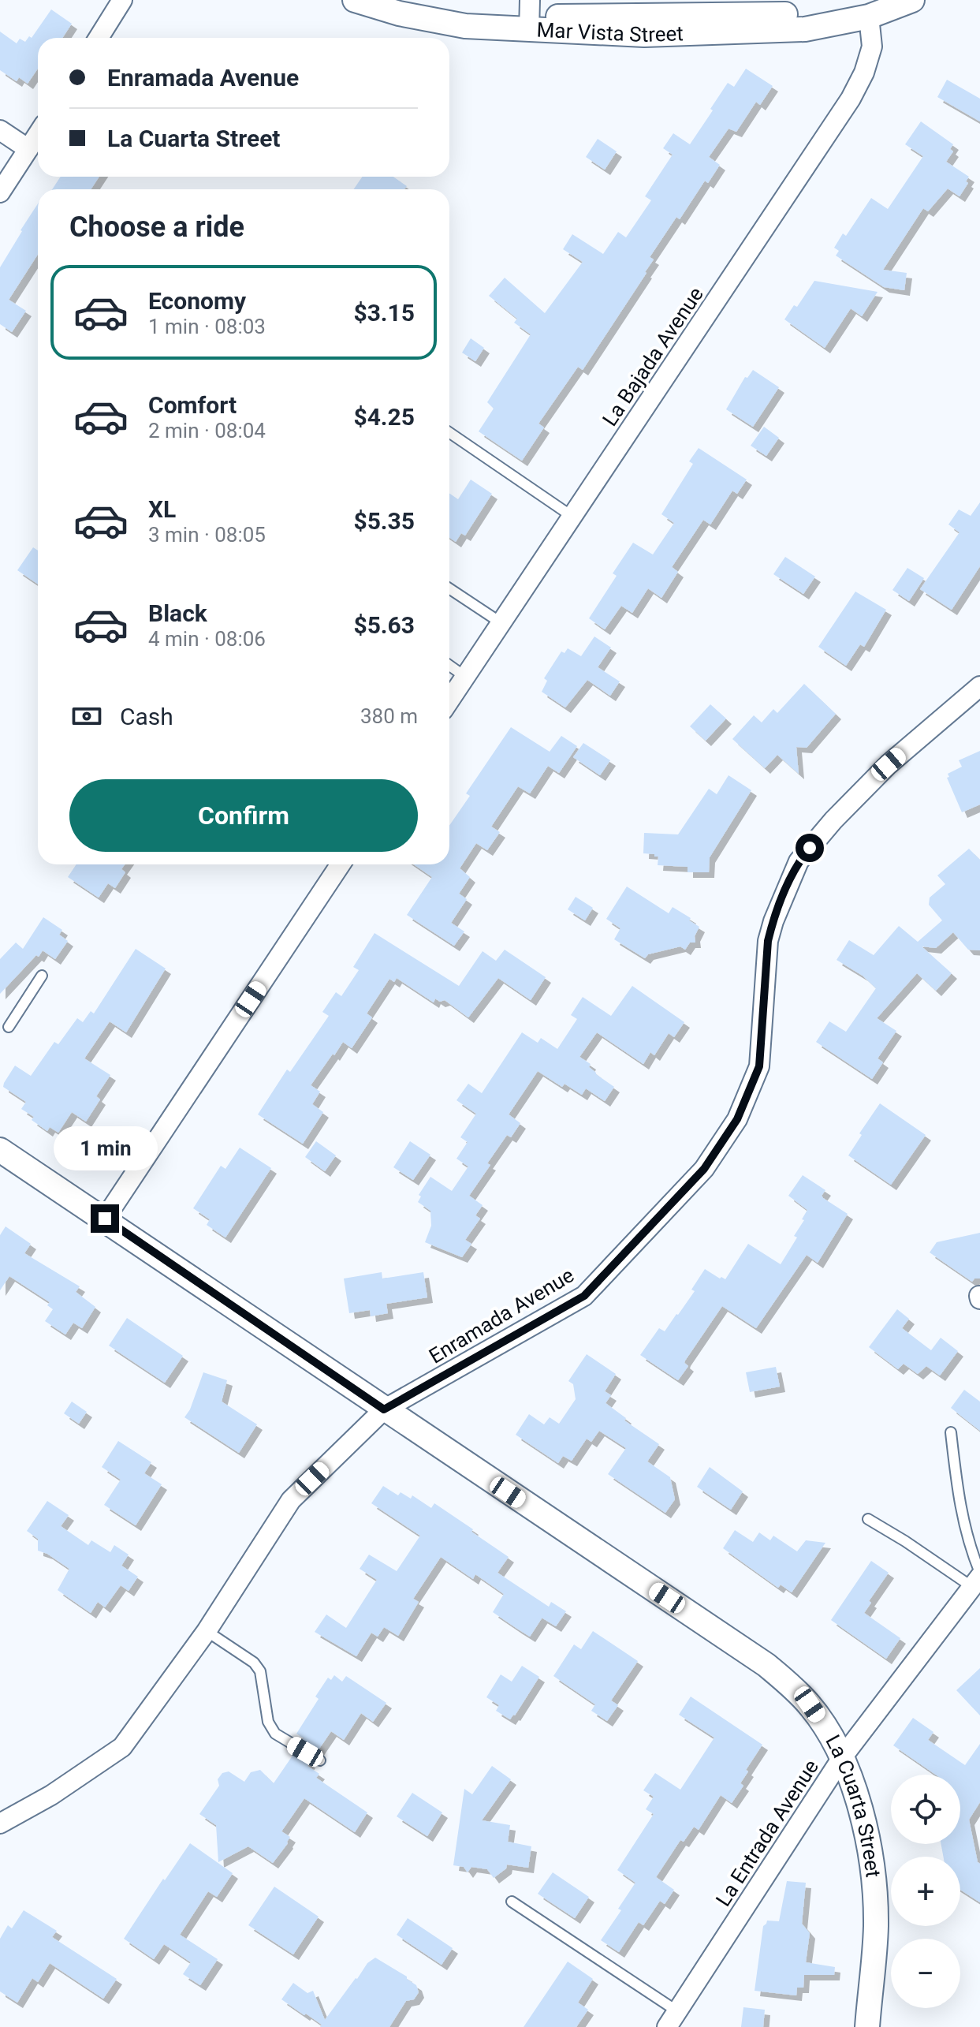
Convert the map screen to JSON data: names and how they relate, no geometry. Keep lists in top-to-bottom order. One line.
{"streets":{"street":["Mar Vista Street","La Bajada Avenue","Enramada Avenue","La Cuarta Street","La Entrada Avenue"]},"crossings":[["Mar Vista Street","La Bajada Avenue"],["Enramada Avenue","La Cuarta Street"],["La Cuarta Street","La Entrada Avenue"]],"page":{"banner":["Enramada Avenue","La Cuarta Street"],"heading":"Choose a ride","list":[{"name":"Economy","note":"1 min · 08:03","value":"$3.15"},{"name":"Comfort","note":"2 min · 08:04","value":"$4.25"},{"name":"XL","note":"3 min · 08:05","value":"$5.35"},{"name":"Black","note":"4 min · 08:06","value":"$5.63"}],"pay":["Cash","380 m"],"buttons":"Confirm","bubble":"1 min","map_buttons":["+","−"]}}
